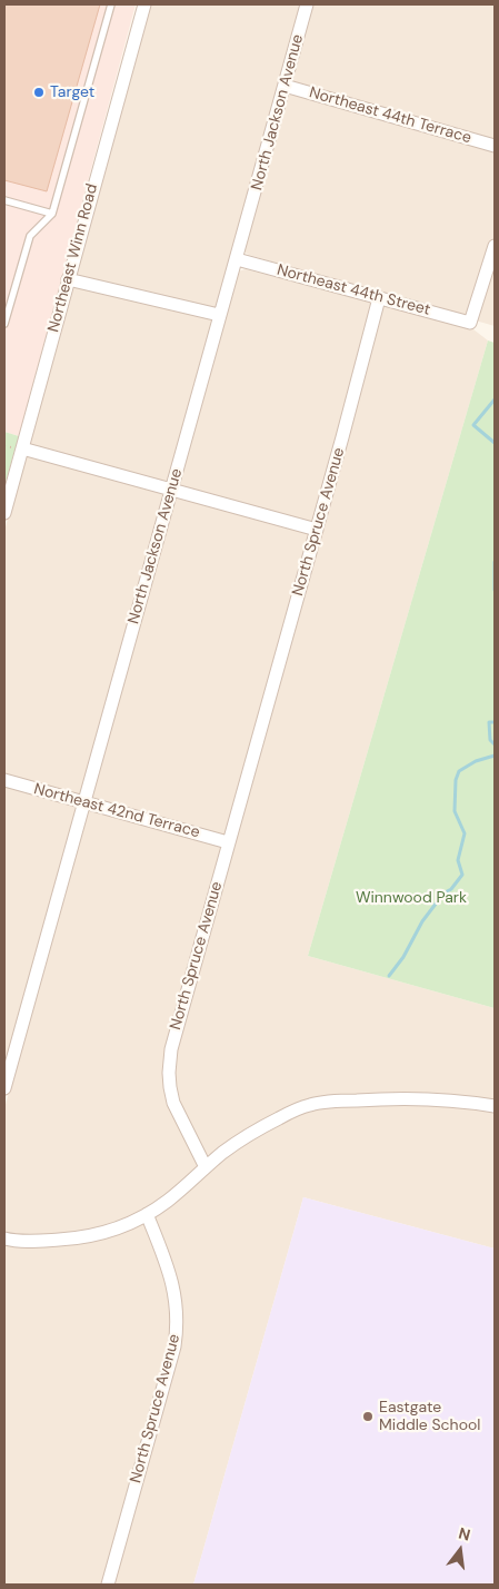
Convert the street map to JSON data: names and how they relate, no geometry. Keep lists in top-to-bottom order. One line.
{"streets":{"street":["North Jackson Avenue","Northeast 44th Terrace","Northeast Winn Road","Northeast 44th Street","North Spruce Avenue","Northeast 42nd Terrace"]},"crossings":[["North Jackson Avenue","Northeast 44th Terrace"],["North Jackson Avenue","Northeast 44th Street"],["North Jackson Avenue","Northeast 42nd Terrace"],["Northeast 44th Street","North Spruce Avenue"],["North Spruce Avenue","Northeast 42nd Terrace"]],"parks":["Winnwood Park"],"places":["Target","Eastgate Middle School"],"north":"top"}
